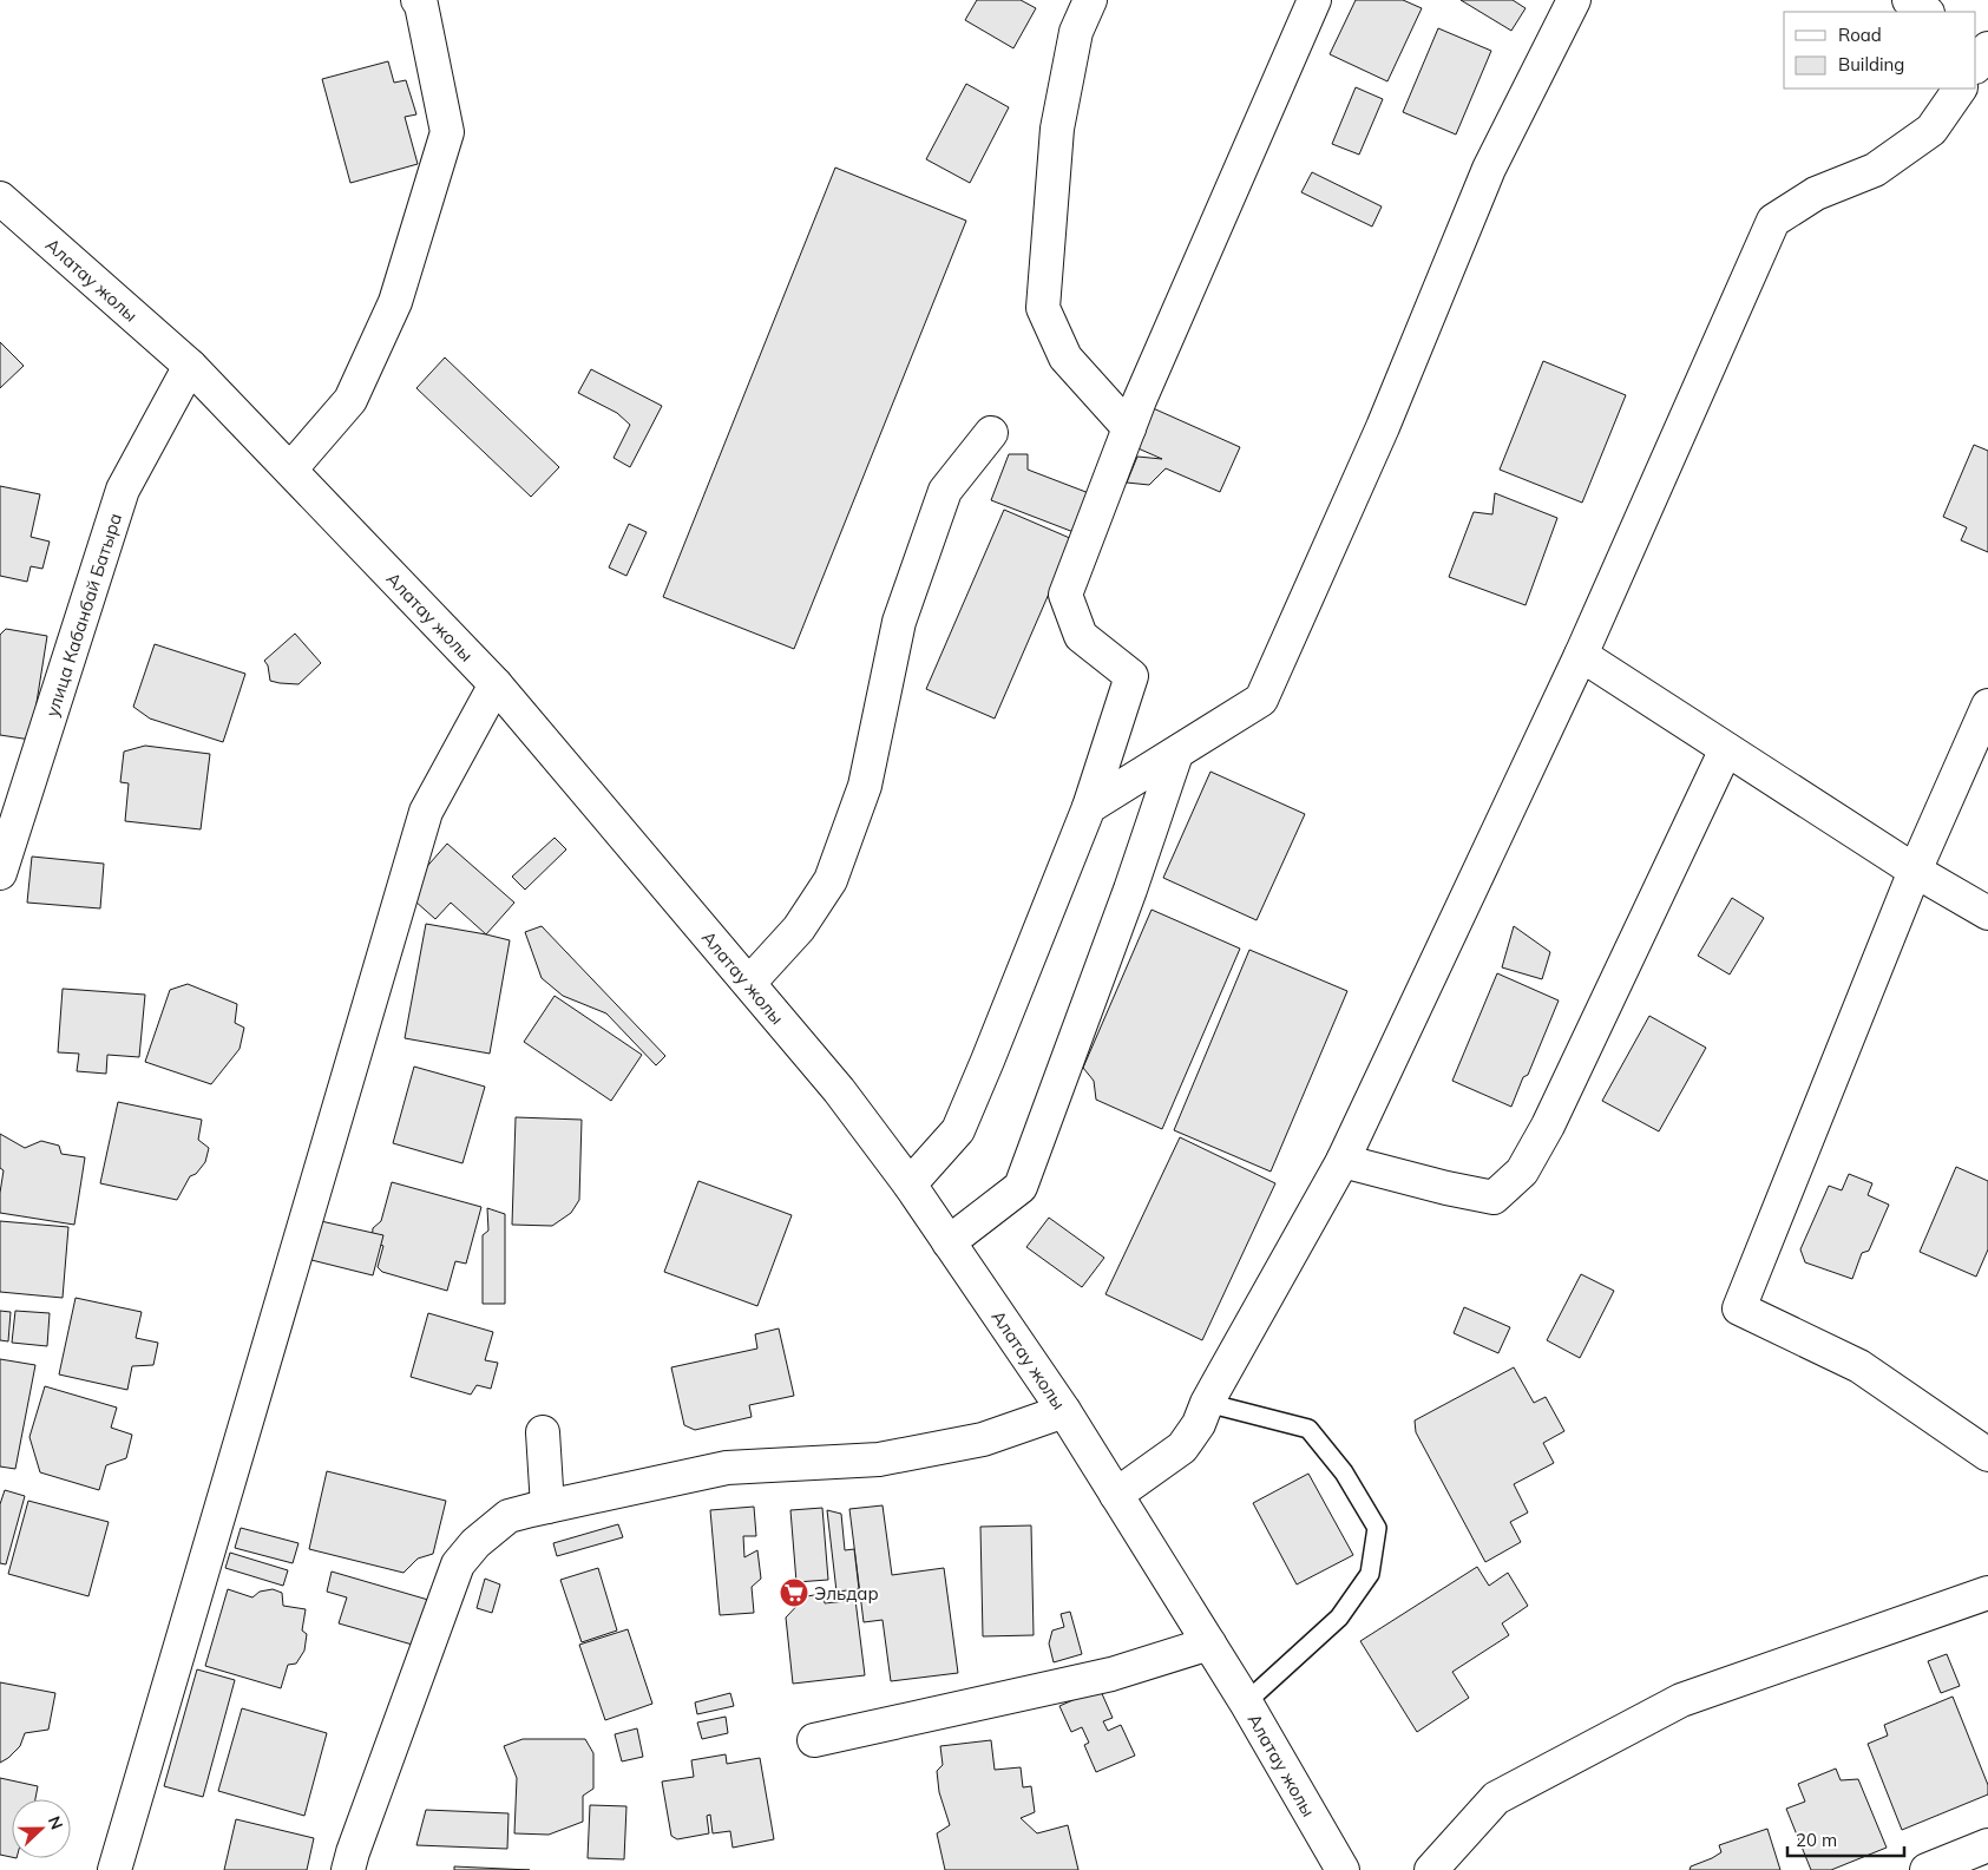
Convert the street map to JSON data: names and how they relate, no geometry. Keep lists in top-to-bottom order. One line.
{"streets":{"street":["Алатау жолы","улица Кабанбай Батыра"]},"crossings":[["Алатау жолы","улица Кабанбай Батыра"]],"places":{"supermarket":["Эльдар"]},"legend":["Road","Building"],"scale_bar":"20 m","north":"right"}
